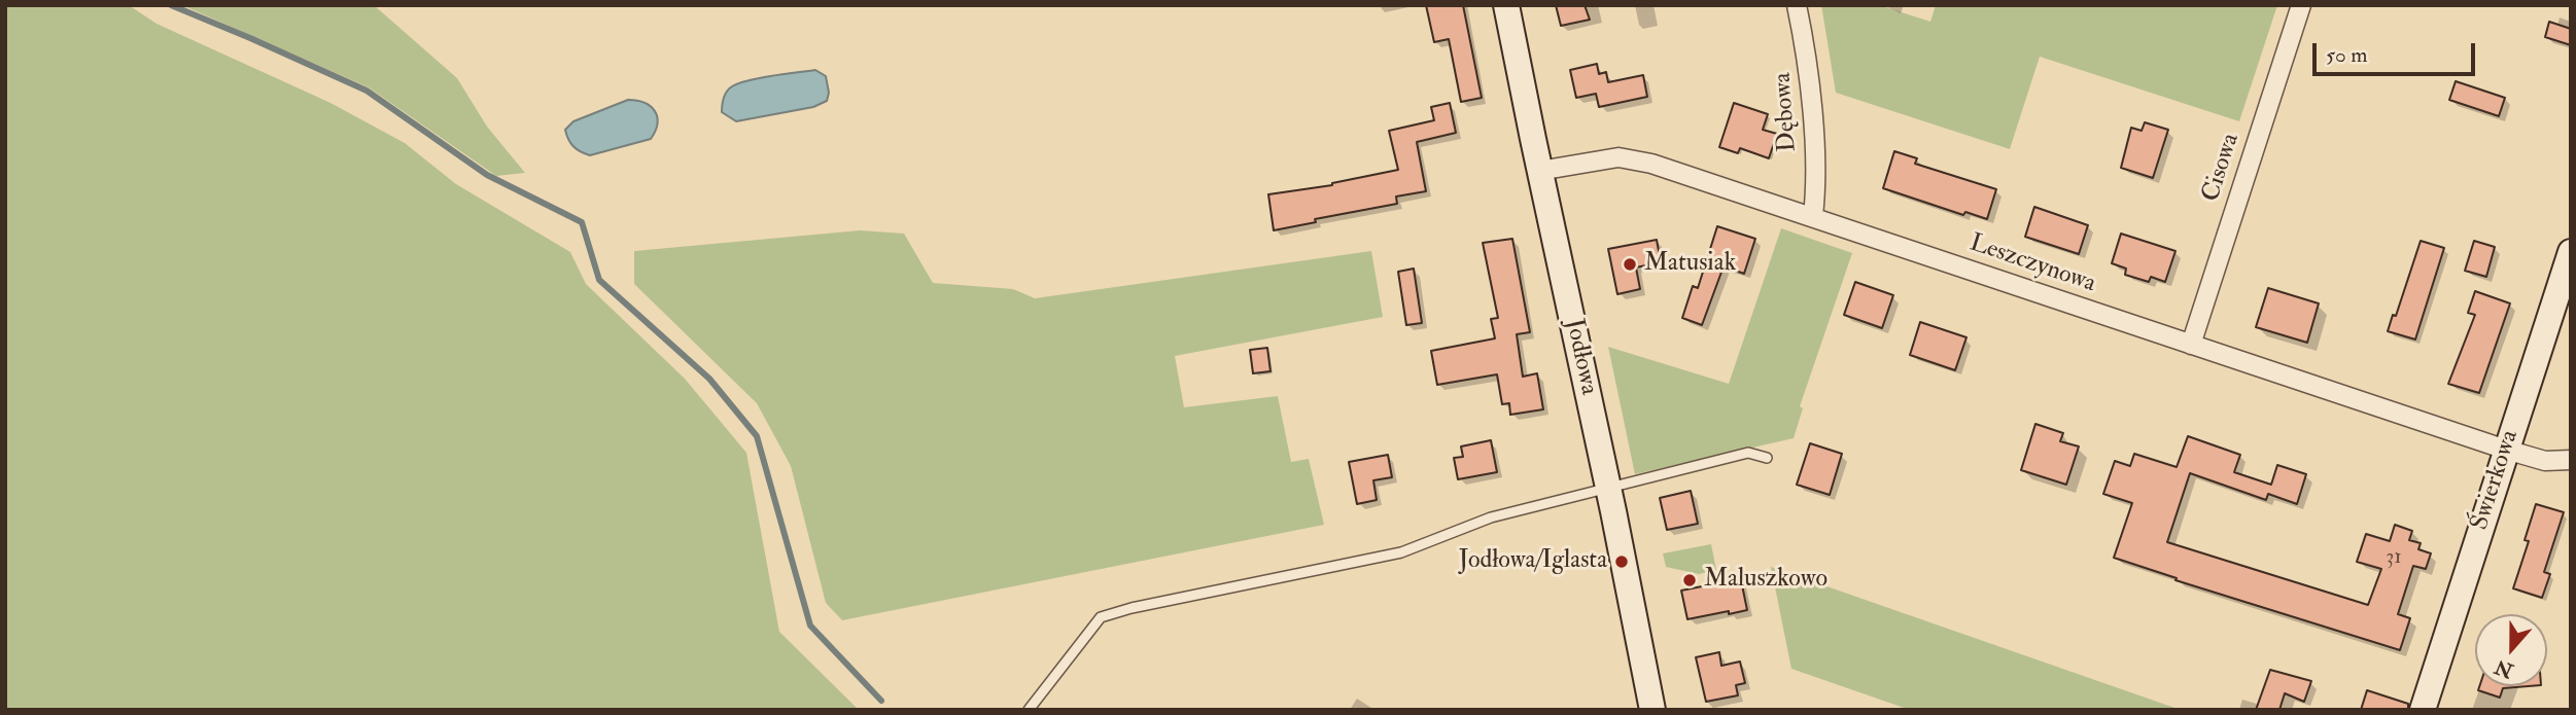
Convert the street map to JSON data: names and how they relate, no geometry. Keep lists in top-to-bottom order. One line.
{"streets":{"street":["Dębowa","Cisowa","Leszczynowa","Jodłowa","Świerkowa"]},"crossings":[["Dębowa","Leszczynowa"],["Cisowa","Leszczynowa"],["Leszczynowa","Jodłowa"],["Leszczynowa","Świerkowa"]],"places":["Matusiak","Jodłowa/Iglasta","Maluszkowo"],"house_numbers":["31"],"scale_bar":"50 m","north":"bottom"}
